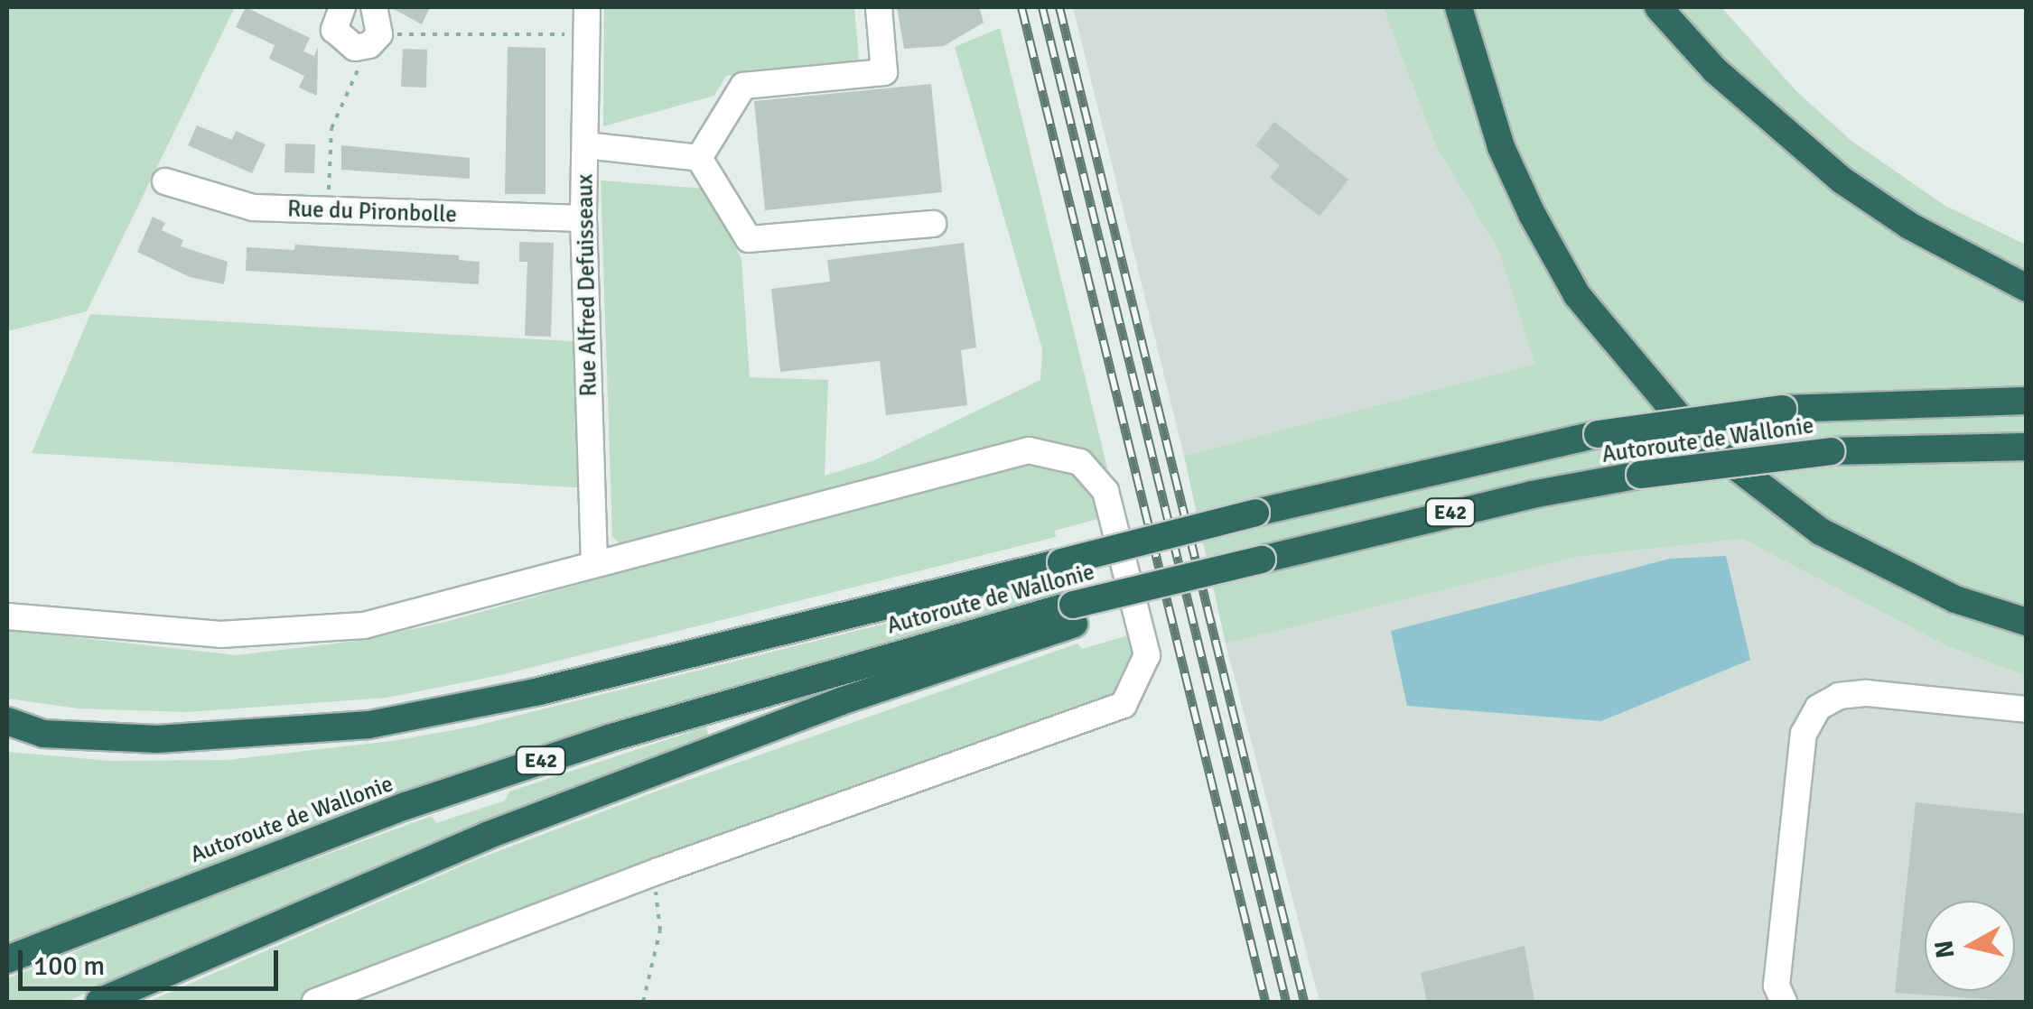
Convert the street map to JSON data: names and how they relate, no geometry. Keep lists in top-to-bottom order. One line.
{"streets":{"highway":["Autoroute de Wallonie","E42"],"street":["Rue du Pironbolle","Rue Alfred Defuisseaux"]},"crossings":[["Rue du Pironbolle","Rue Alfred Defuisseaux"]],"scale_bar":"100 m","north":"left"}
